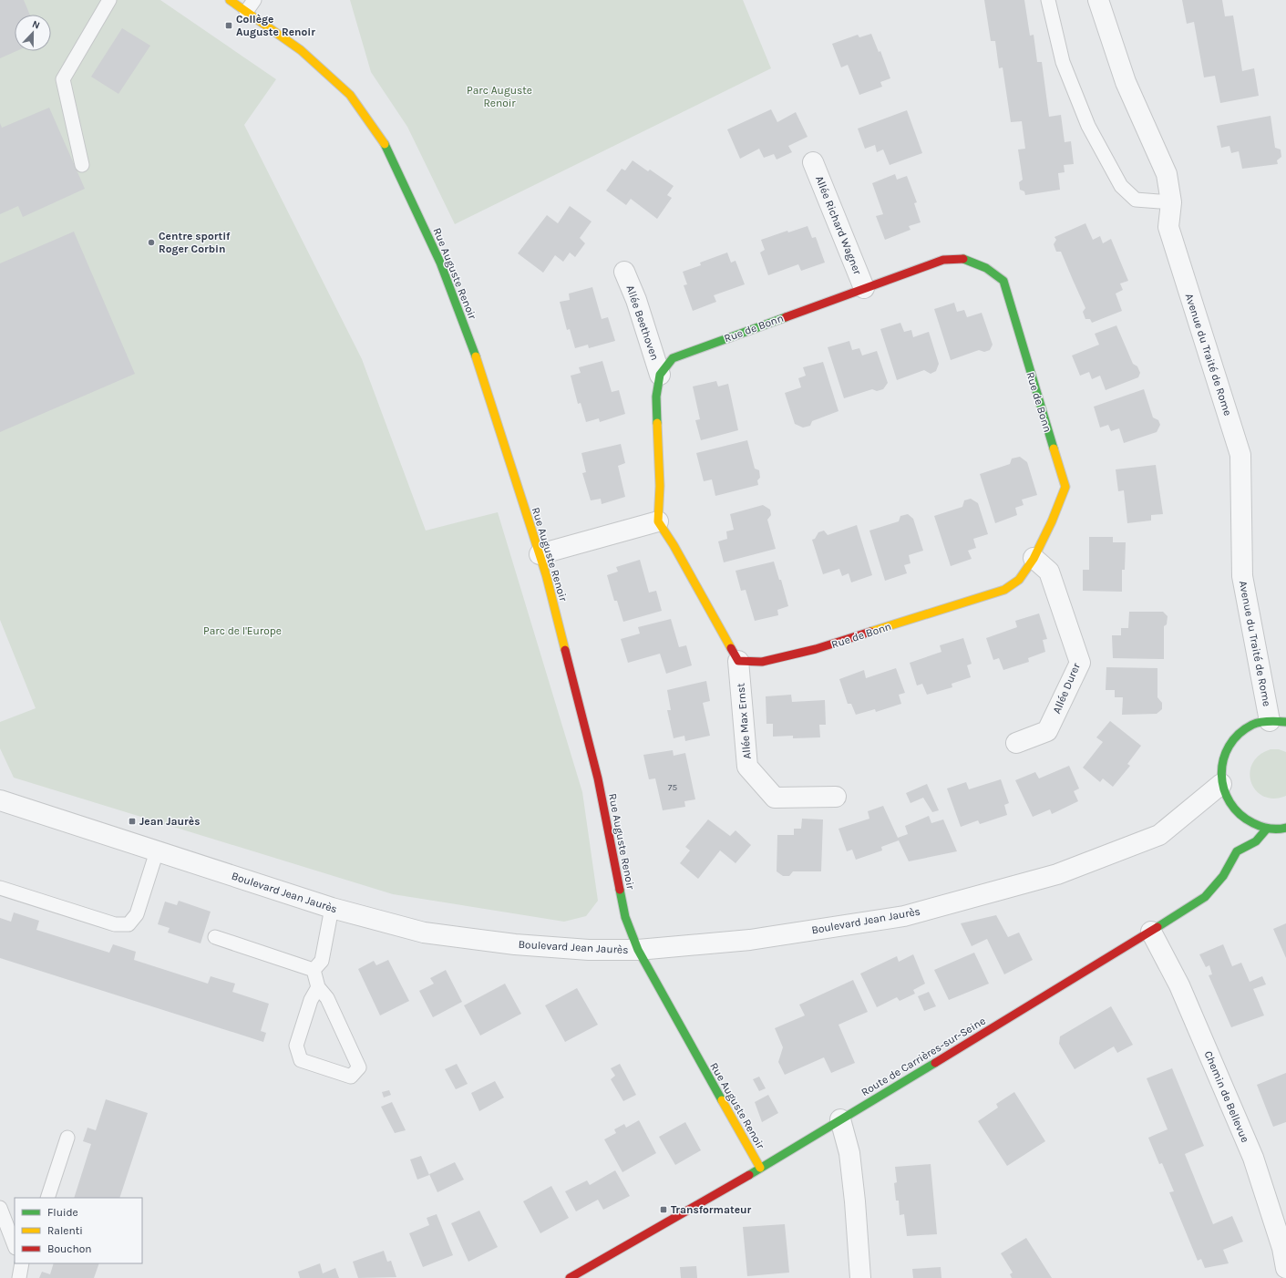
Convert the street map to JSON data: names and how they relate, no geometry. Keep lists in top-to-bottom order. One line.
{"streets":{"street":["Allée Richard Wagner","Rue Auguste Renoir","Allée Beethoven","Rue de Bonn","Avenue du Traité de Rome","Allée Durer","Allée Max Ernst","Boulevard Jean Jaurès","Route de Carrières-sur-Seine","Chemin de Bellevue"]},"crossings":[["Allée Richard Wagner","Rue de Bonn"],["Rue Auguste Renoir","Boulevard Jean Jaurès"],["Rue Auguste Renoir","Route de Carrières-sur-Seine"],["Allée Beethoven","Rue de Bonn"],["Rue de Bonn","Allée Durer"],["Rue de Bonn","Allée Max Ernst"],["Route de Carrières-sur-Seine","Chemin de Bellevue"]],"parks":["Parc Auguste Renoir","Parc de l'Europe"],"places":{"transit":["Collège Auguste Renoir","Jean Jaurès","Transformateur"],"other":["Centre sportif Roger Corbin"]},"house_numbers":["75"],"legend":["Fluide","Ralenti","Bouchon"],"north":"top"}
